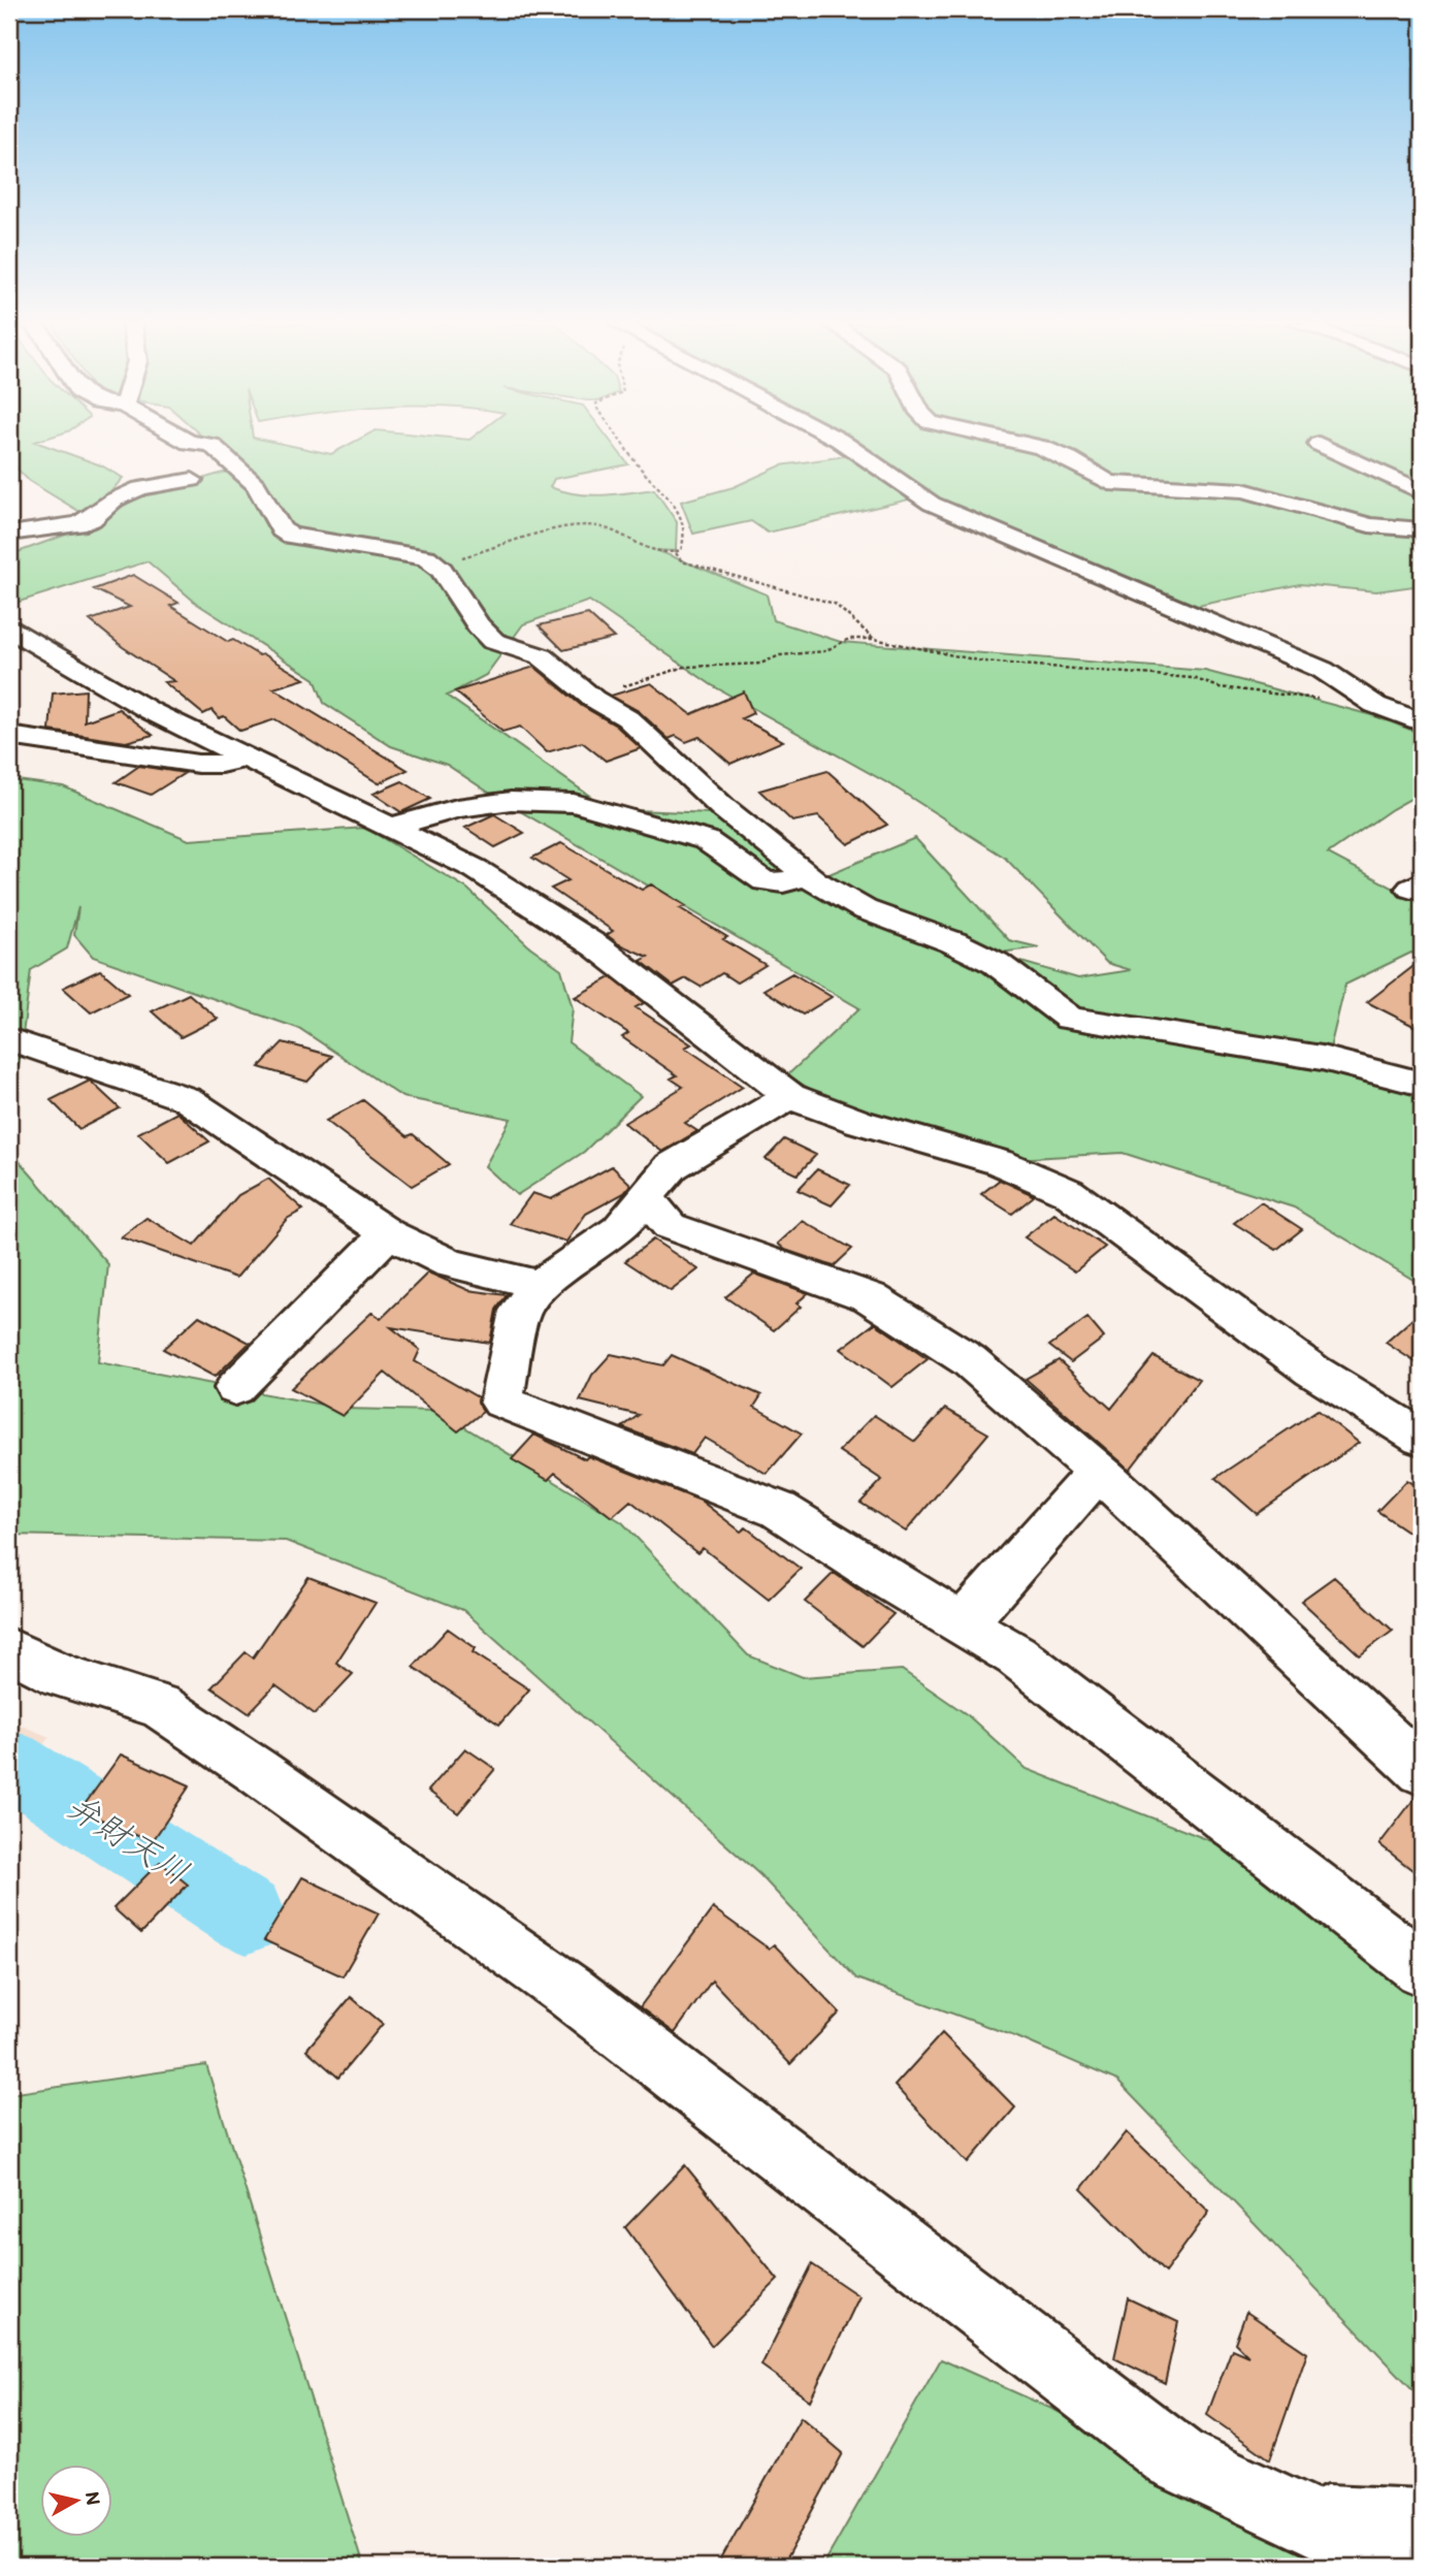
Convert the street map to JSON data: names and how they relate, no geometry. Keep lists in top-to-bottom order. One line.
{"water":["弁財天川"],"north":"right"}
